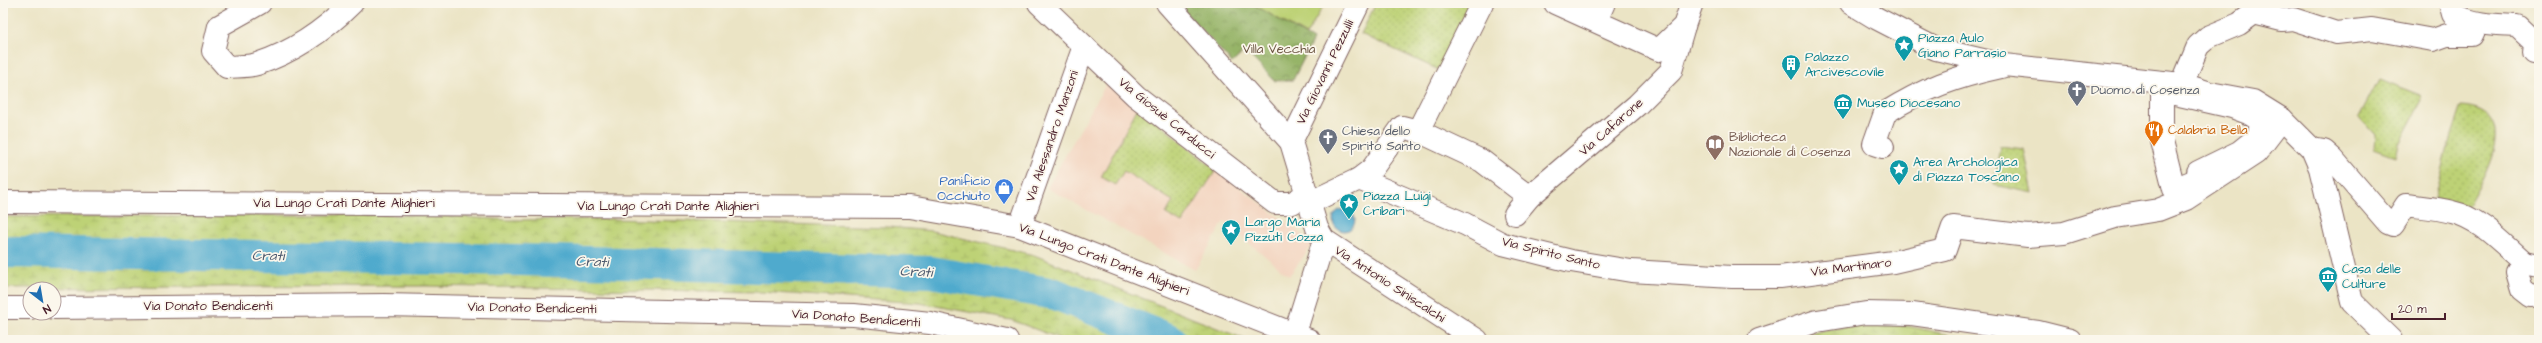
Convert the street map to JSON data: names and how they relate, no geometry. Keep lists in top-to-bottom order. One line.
{"streets":{"street":["Via Giovanni Pezzulli","Via Giosuè Carducci","Via Cafarone","Via Alessandro Manzoni","Via Lungo Crati Dante Alighieri","Via Spirito Santo","Via Martinaro","Via Antonio Siniscalchi","Via Donato Bendicenti"]},"crossings":[["Via Giosuè Carducci","Via Alessandro Manzoni"],["Via Giosuè Carducci","Via Spirito Santo"],["Via Alessandro Manzoni","Via Lungo Crati Dante Alighieri"],["Via Spirito Santo","Via Martinaro"]],"water":["Crati"],"parks":["Villa Vecchia"],"places":{"place":["Piazza Aulo Giano Parrasio","Area Archologica di Piazza Toscano","Piazza Luigi Cribari","Largo Maria Pizzuti Cozza"],"building":["Palazzo Arcivescovile"],"church":["Duomo di Cosenza","Chiesa dello Spirito Santo"],"museum":["Museo Diocesano","Casa delle Culture"],"restaurant":["Calabria Bella"],"library":["Biblioteca Nazionale di Cosenza"],"shop":["Panificio Occhiuto"]},"scale_bar":"20 m","north":"bottom right"}
